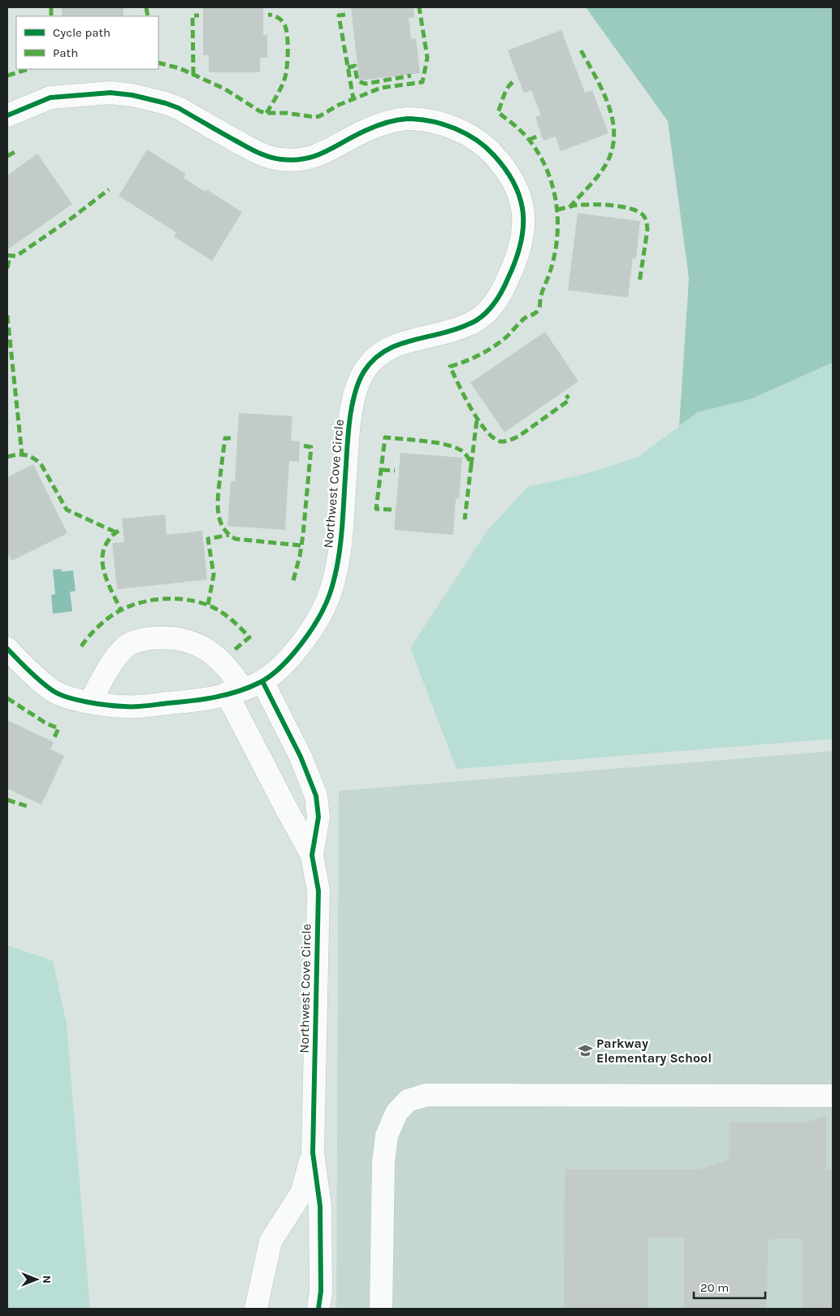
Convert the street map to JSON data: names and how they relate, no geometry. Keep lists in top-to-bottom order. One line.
{"streets":{"street":["Northwest Cove Circle"]},"places":{"school or university":["Parkway Elementary School"]},"legend":["Cycle path","Path"],"scale_bar":"20 m","north":"right"}
